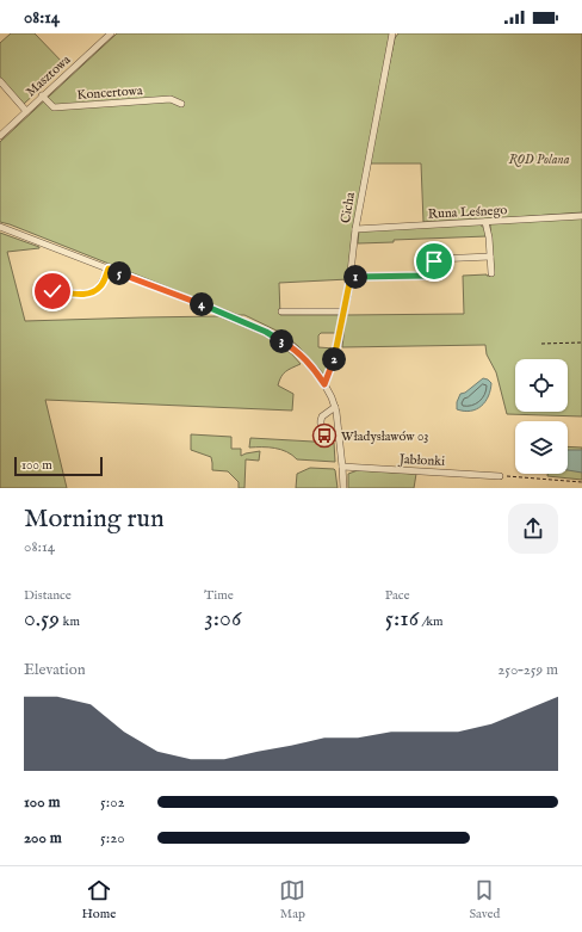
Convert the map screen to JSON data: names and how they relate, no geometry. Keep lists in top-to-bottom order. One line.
{"streets":{"street":["Masztowa","Koncertowa","Cicha","Runa Leśnego","Jabłonki"]},"crossings":[["Masztowa","Koncertowa"],["Cicha","Runa Leśnego"]],"parks":["ROD Polana"],"places":{"bus stop":["Władysławów 03"]},"scale_bar":"100 m","page":{"status":"08:14","pins":["5","1","4","3","2"],"scale":"100 m","heading":["Morning run","08:14"],"stats":[["Distance","0.59 km"],["Time","3:06"],["Pace","5:16 /km"]],"chart":["Elevation","250–259 m"],"list":[{"name":"100 m","note":"5:02"},{"name":"200 m","note":"5:20"}],"tabs":["Home","Map","Saved"]}}
